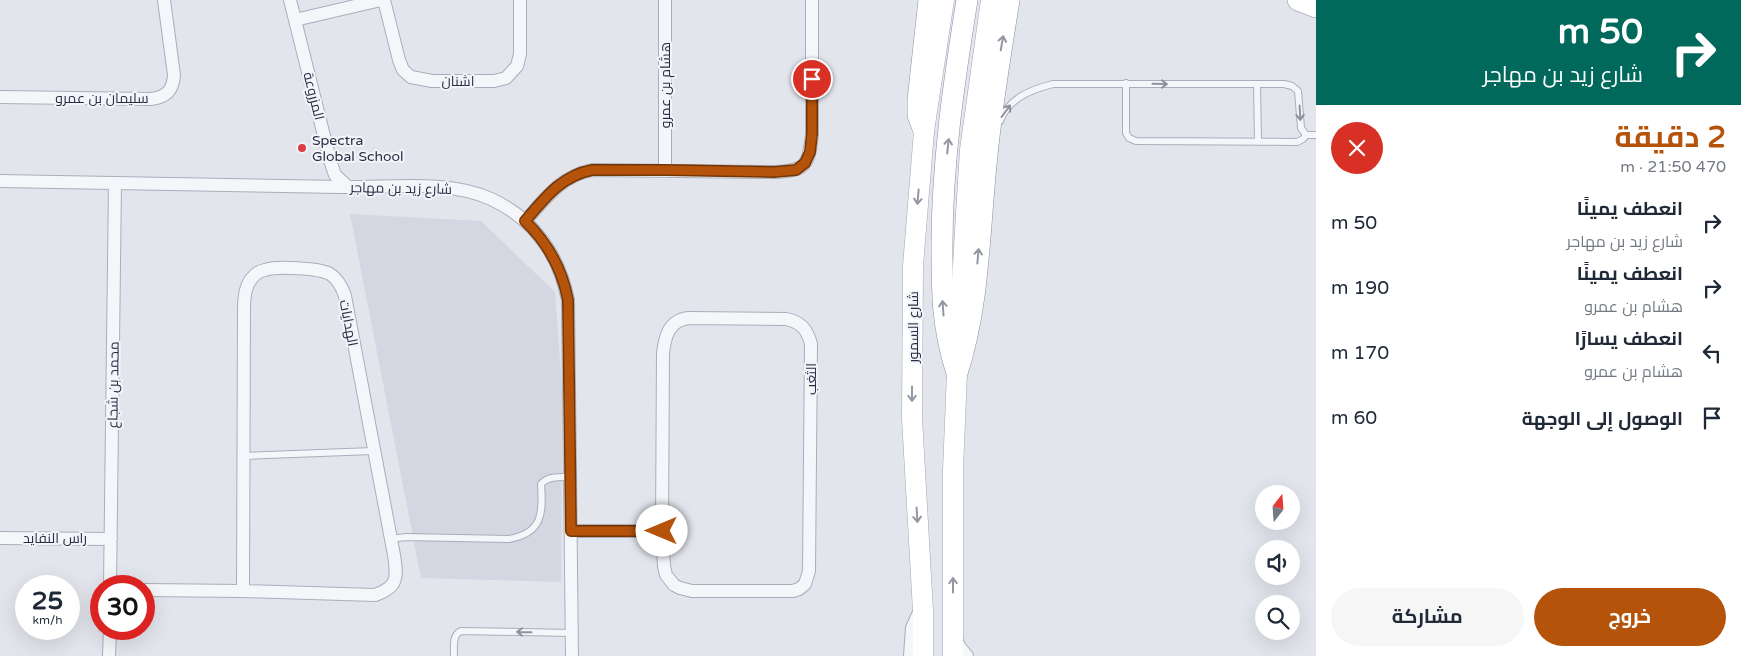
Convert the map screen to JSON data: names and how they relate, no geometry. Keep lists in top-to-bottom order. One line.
{"streets":{"main road":["شارع السمور"],"street":["اشنان","هشام بن عمرو","المزروعة","سليمان بن عمرو","شارع زيد بن مهاجر","الهدايات","الثغب","محمد بن شجاع","راس النفايد"]},"crossings":[["اشنان","المزروعة"],["المزروعة","شارع زيد بن مهاجر"],["شارع زيد بن مهاجر","محمد بن شجاع"],["محمد بن شجاع","راس النفايد"]],"places":["Spectra Global School"],"north":"top","page":{"turn":["50 m","شارع زيد بن مهاجر"],"heading":["2 دقيقة","470 m · 21:50"],"list":[{"name":"انعطف يمينًا","note":"شارع زيد بن مهاجر","value":"50 m"},{"name":"انعطف يمينًا","note":"هشام بن عمرو","value":"190 m"},{"name":"انعطف يسارًا","note":"هشام بن عمرو","value":"170 m"},{"name":"الوصول إلى الوجهة","value":"60 m"}],"speed":"25 km/h","limit":"30","buttons":["خروج","مشاركة"]}}
